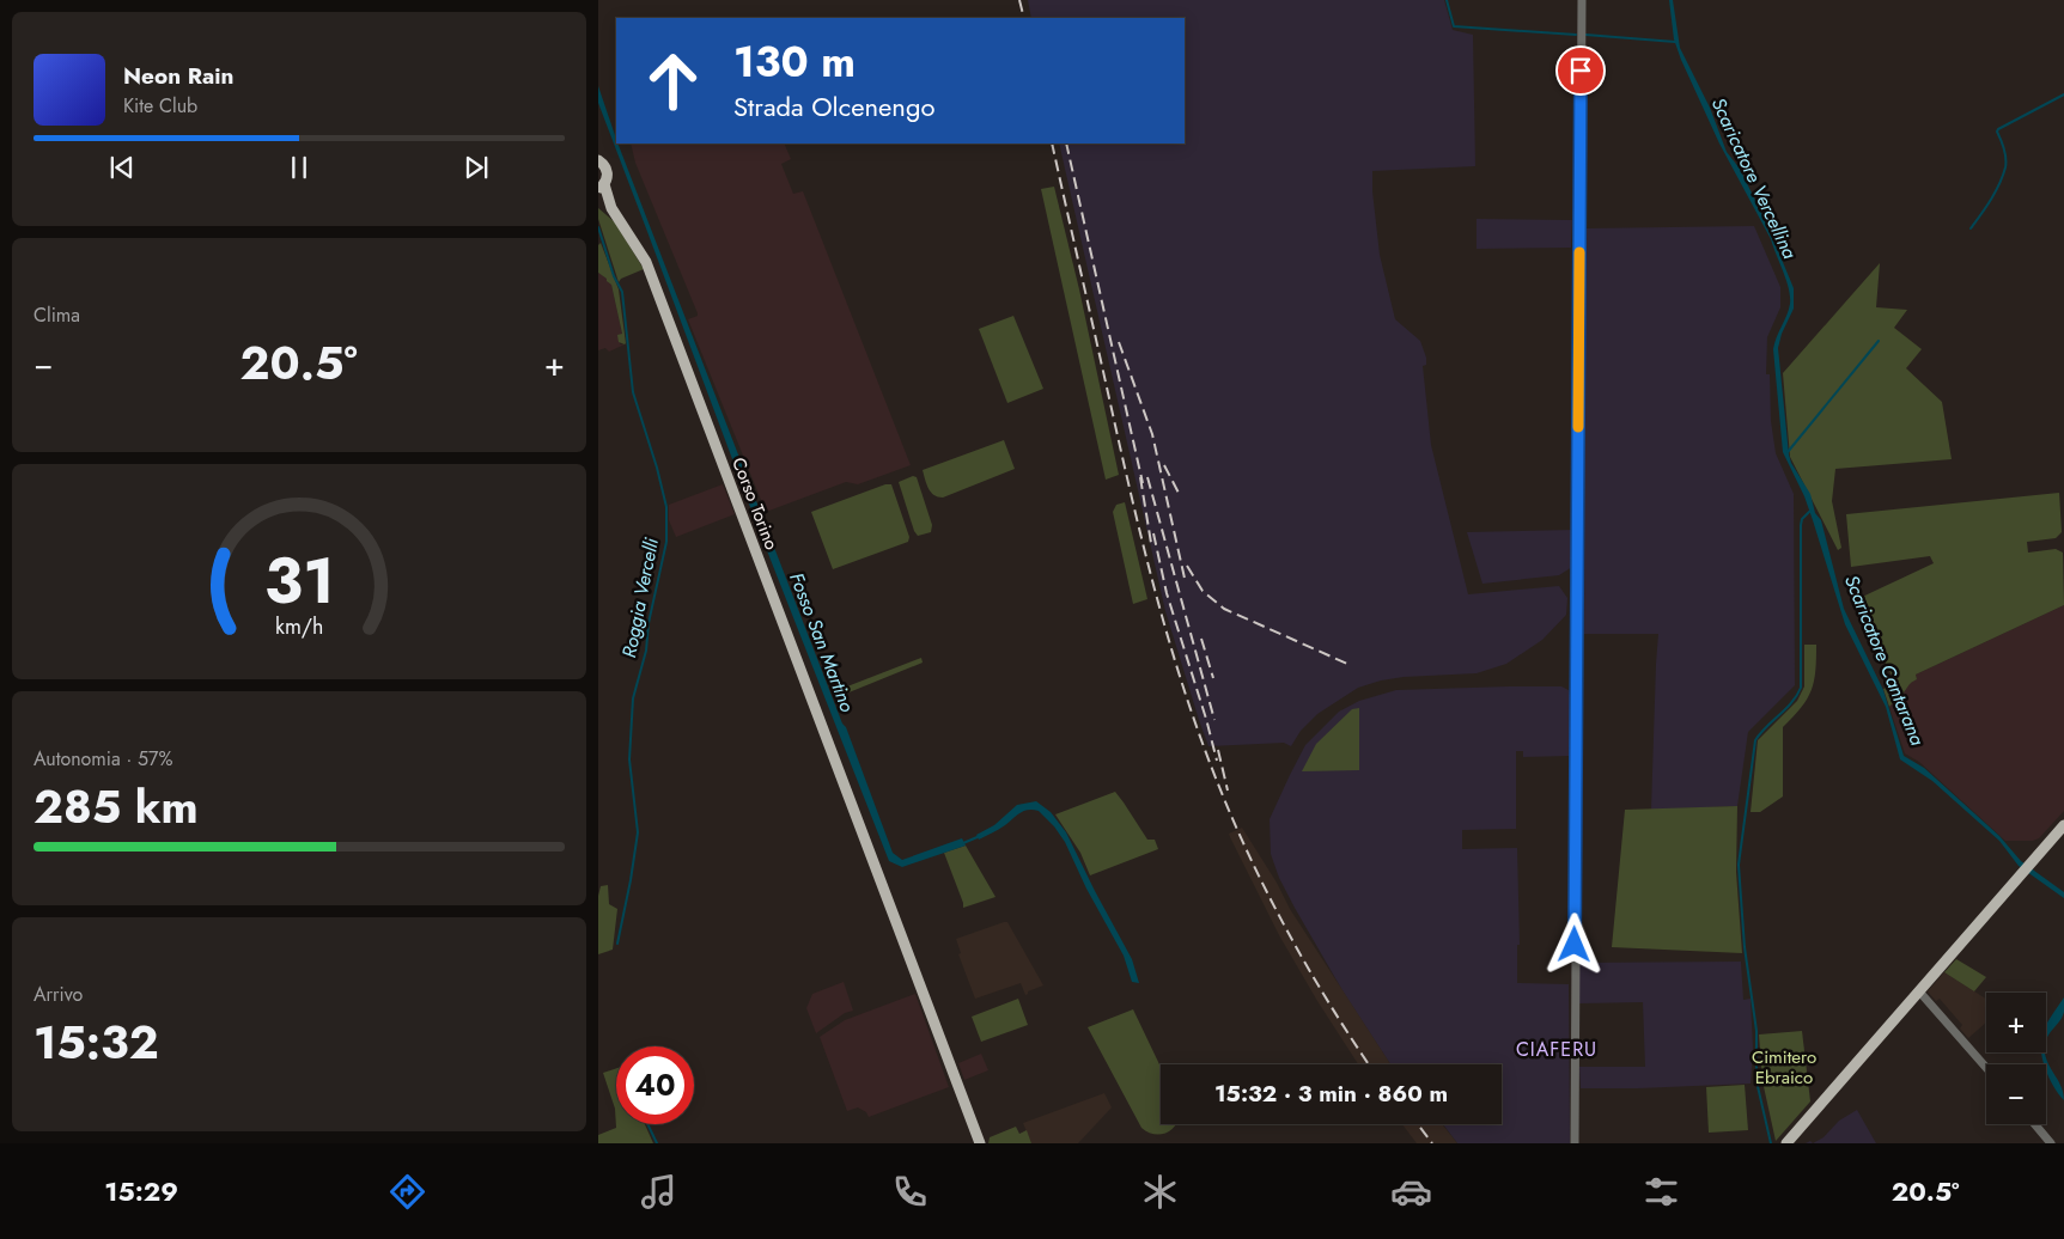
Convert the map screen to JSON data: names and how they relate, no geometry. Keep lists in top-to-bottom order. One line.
{"streets":{"main road":["Corso Torino"]},"districts":["CIAFERU"],"water":["Scaricatore Vercellina","Roggia Vercelli","Fosso San Martino","Scaricatore Cantarana"],"parks":["Cimitero Ebraico"],"page":{"turn":["130 m","Strada Olcenengo"],"song":["Neon Rain","Kite Club"],"tile":["Clima",["Autonomia · 57%","285 km"],["Arrivo","15:32"]],"heat":["−","20.5°","+"],"map_buttons":["+","−"],"limit":"40","trip":"15:32 · 3 min · 860 m","tabs":["15:29","20.5°"],"gauge":["31","km/h"]}}
